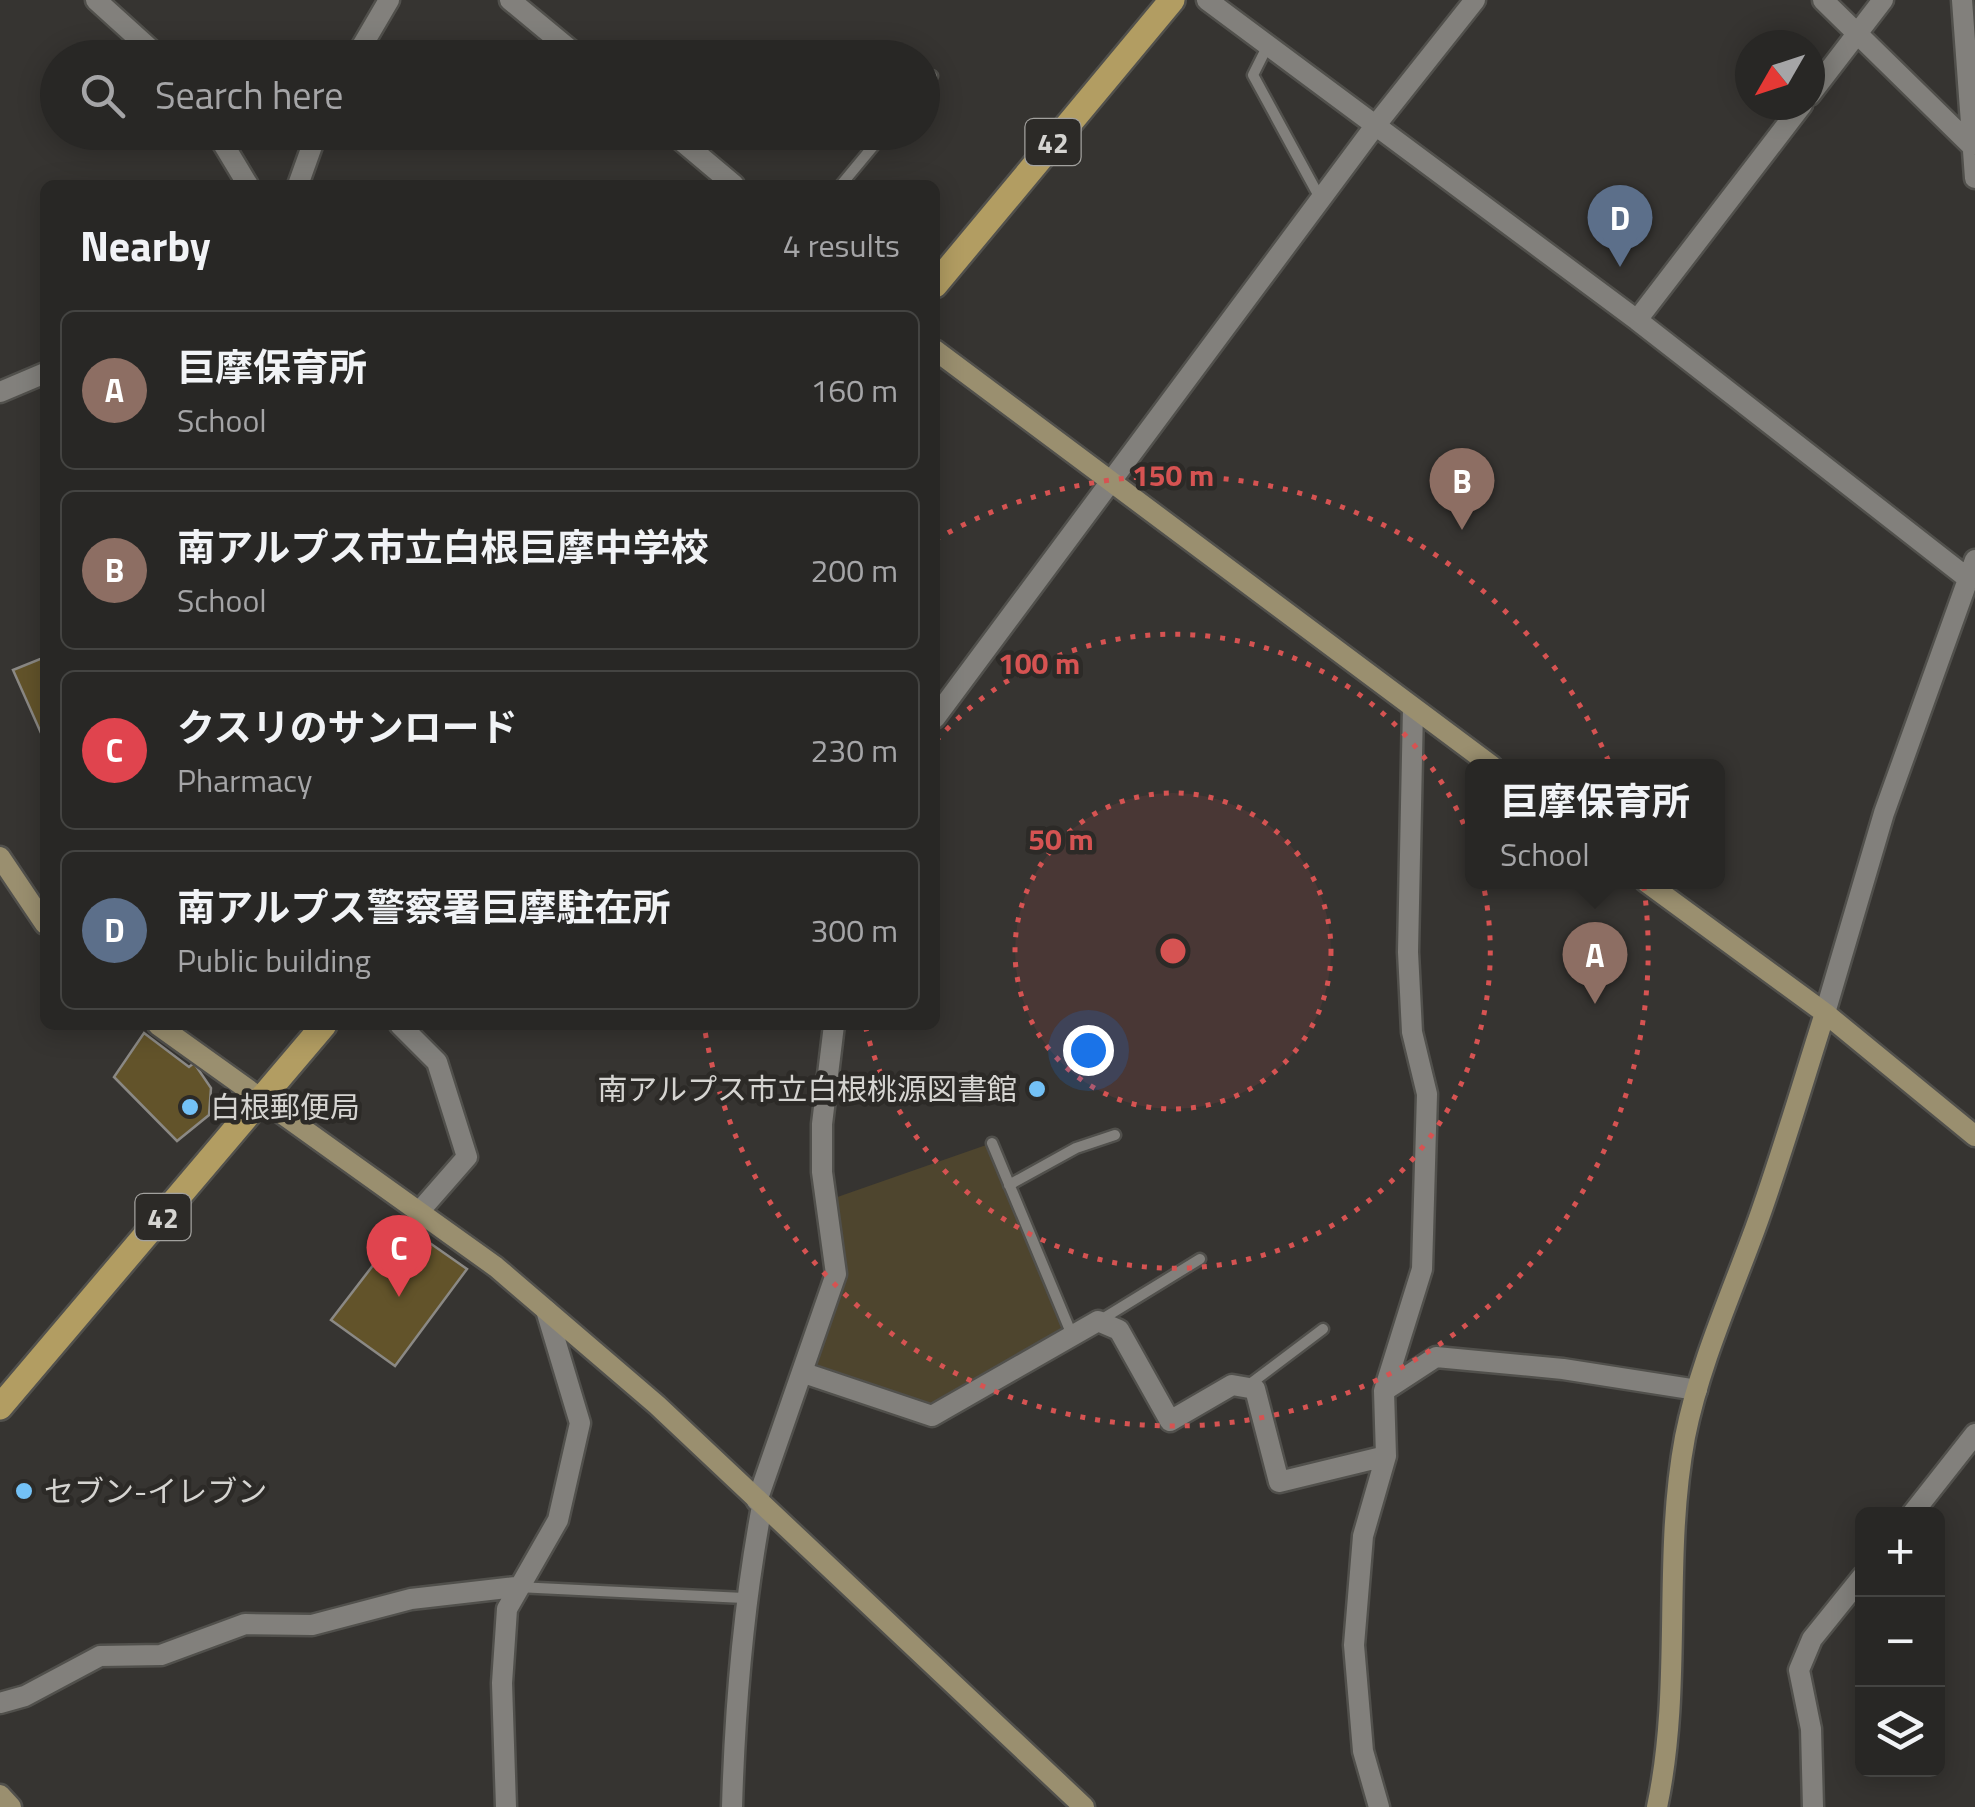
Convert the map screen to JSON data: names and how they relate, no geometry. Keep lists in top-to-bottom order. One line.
{"streets":{"main road":["42"]},"places":["南アルプス市立白根桃源図書館","白根郵便局","セブン-イレブン"],"north":"bottom left","page":{"search":"Search here","heading":["Nearby","4 results"],"pins":["D","B","A","C"],"list":[{"mark":"A","name":"巨摩保育所","note":"School","value":"160 m"},{"mark":"B","name":"南アルプス市立白根巨摩中学校","note":"School","value":"200 m"},{"mark":"C","name":"クスリのサンロード","note":"Pharmacy","value":"230 m"},{"mark":"D","name":"南アルプス警察署巨摩駐在所","note":"Public building","value":"300 m"}],"popup":["巨摩保育所","School"],"map_buttons":["+","−"]},"rings":["150 m","100 m","50 m"]}
